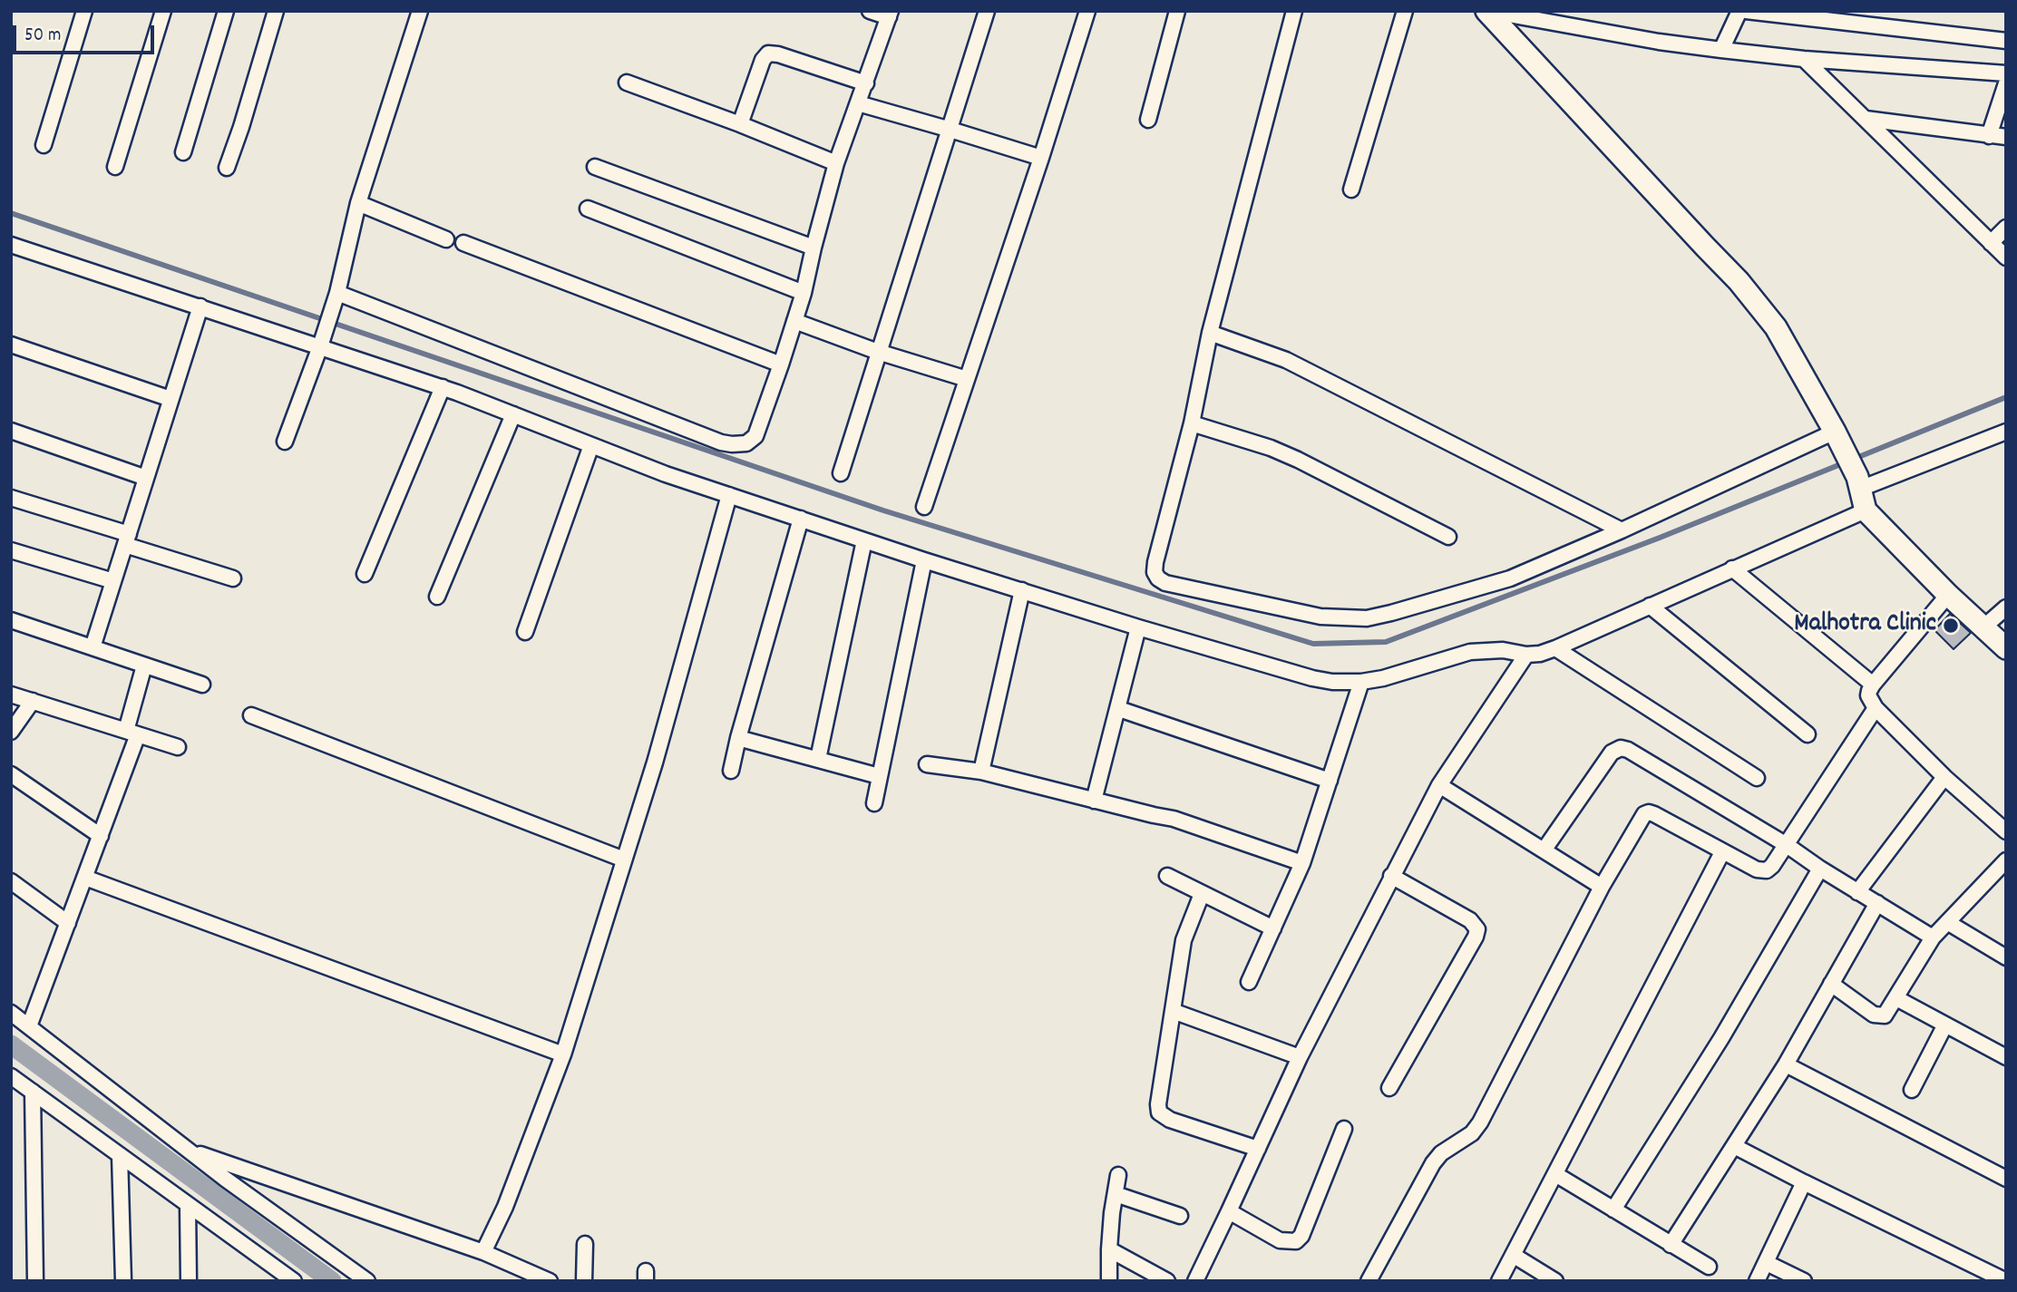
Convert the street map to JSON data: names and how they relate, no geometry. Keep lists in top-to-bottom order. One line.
{"places":["Malhotra Clinic"],"scale_bar":"50 m"}
